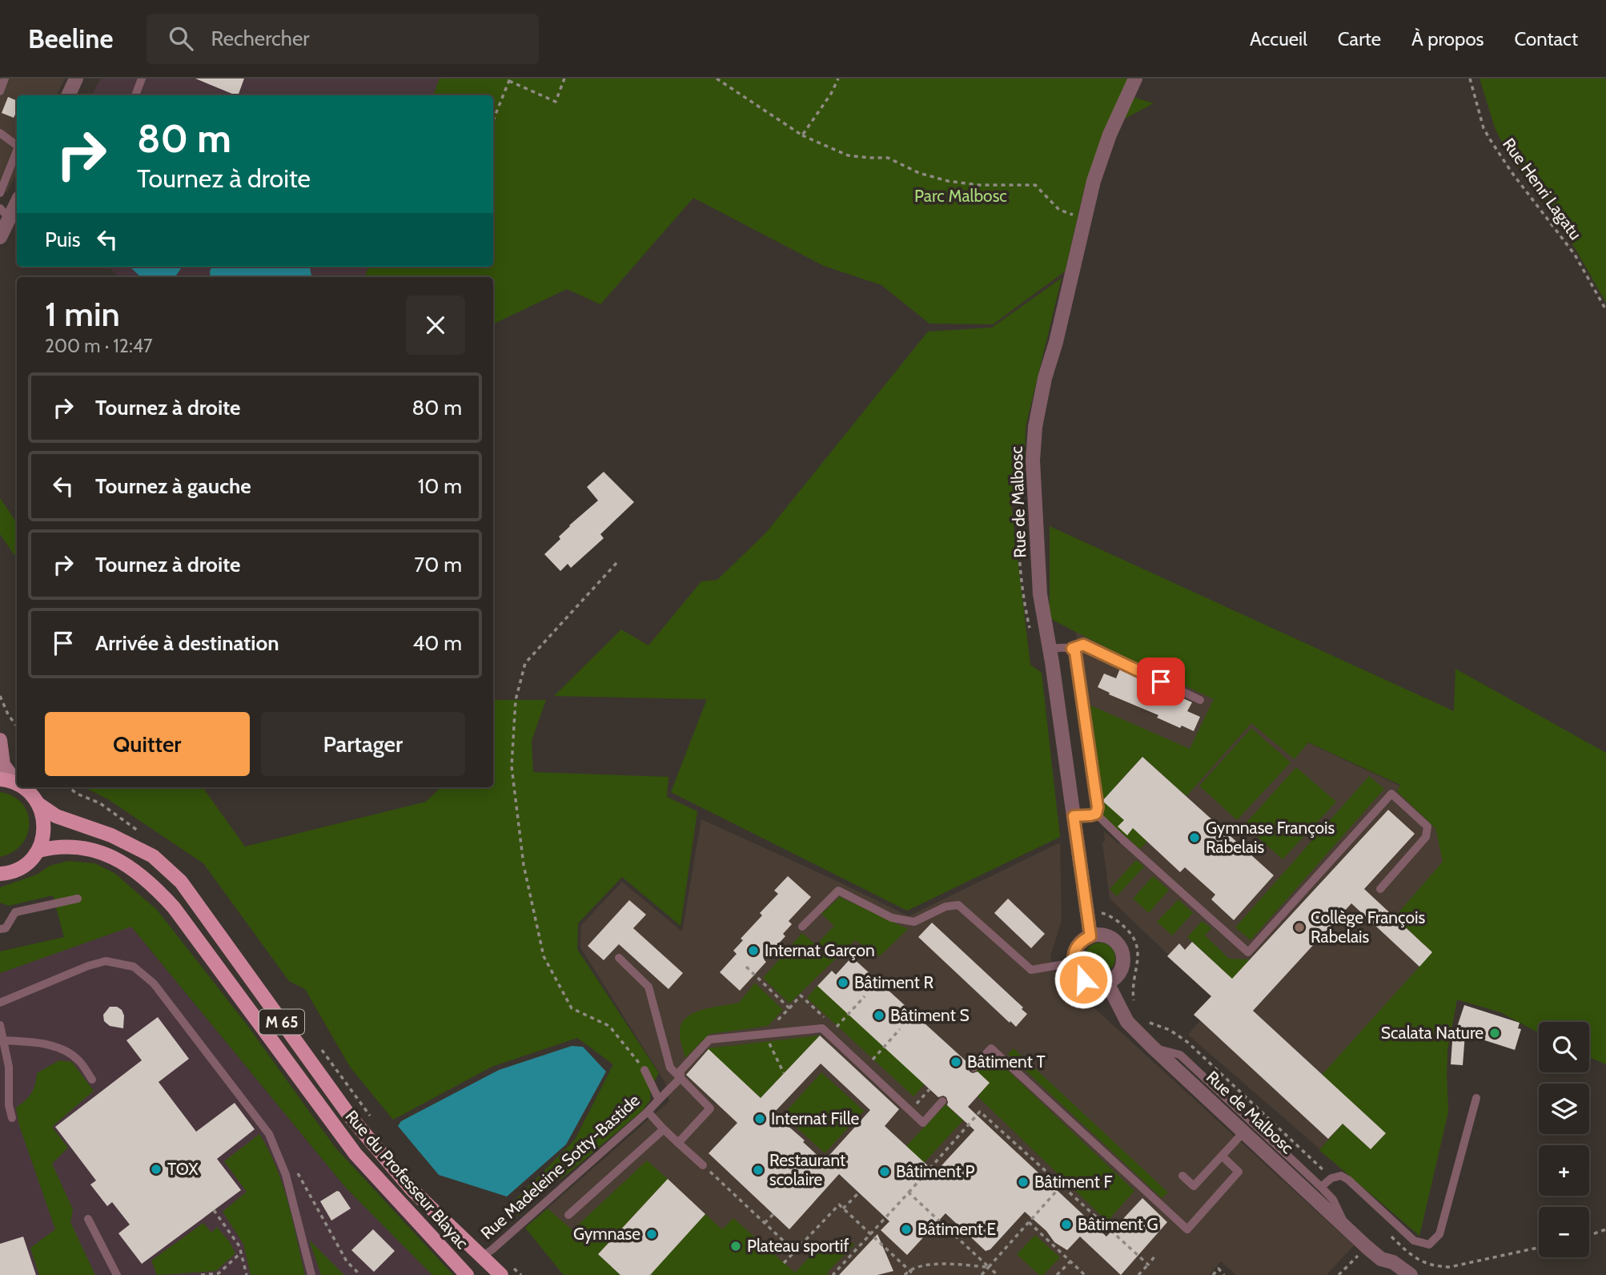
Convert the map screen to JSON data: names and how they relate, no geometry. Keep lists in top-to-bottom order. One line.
{"streets":{"main road":["M 65","Rue du Professeur Blayac"],"street":["Rue de Malbosc"],"lane":["Rue Madeleine Sotty-Bastide"],"path":["Rue Henri Lagatu"]},"crossings":[["Rue Madeleine Sotty-Bastide","Rue du Professeur Blayac"]],"parks":["Parc Malbosc"],"places":["Gymnase François Rabelais","Collège François Rabelais","Internat Garçon","Bâtiment R","Bâtiment S","Scalata Nature","Bâtiment T","Internat Fille","TOX","Restaurant scolaire","Bâtiment P","Bâtiment F","Bâtiment G","Bâtiment E","Gymnase","Plateau sportif"],"page":{"header":"Beeline","search":"Rechercher","nav":["Accueil","Carte","À propos","Contact"],"turn":["80 m","Tournez à droite"],"then":"Puis","heading":["1 min","200 m · 12:47"],"list":[{"name":"Tournez à droite","value":"80 m"},{"name":"Tournez à gauche","value":"10 m"},{"name":"Tournez à droite","value":"70 m"},{"name":"Arrivée à destination","value":"40 m"}],"buttons":["Quitter","Partager"],"map_buttons":["+","−"]}}
